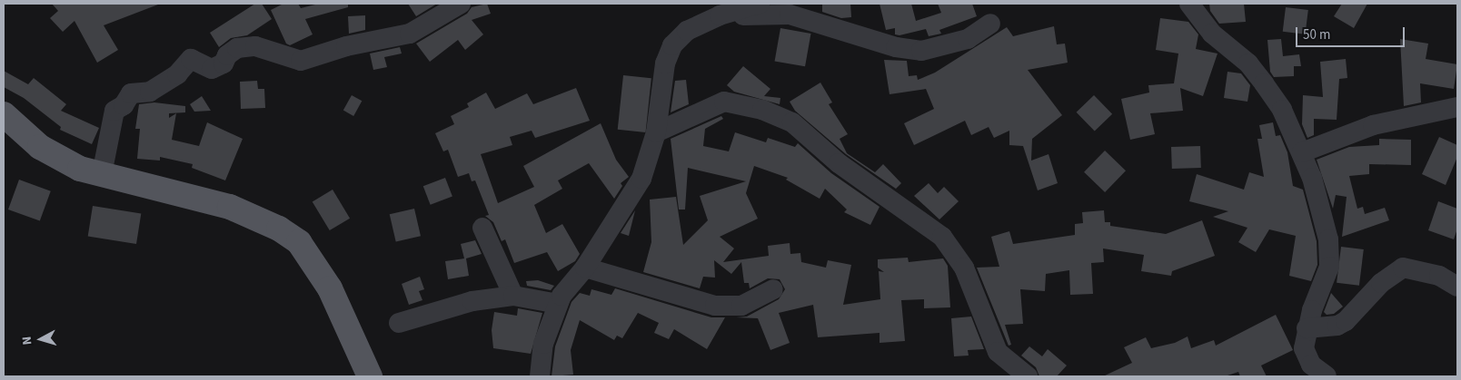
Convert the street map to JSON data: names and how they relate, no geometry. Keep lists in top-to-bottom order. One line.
{"scale_bar":"50 m","north":"left"}
